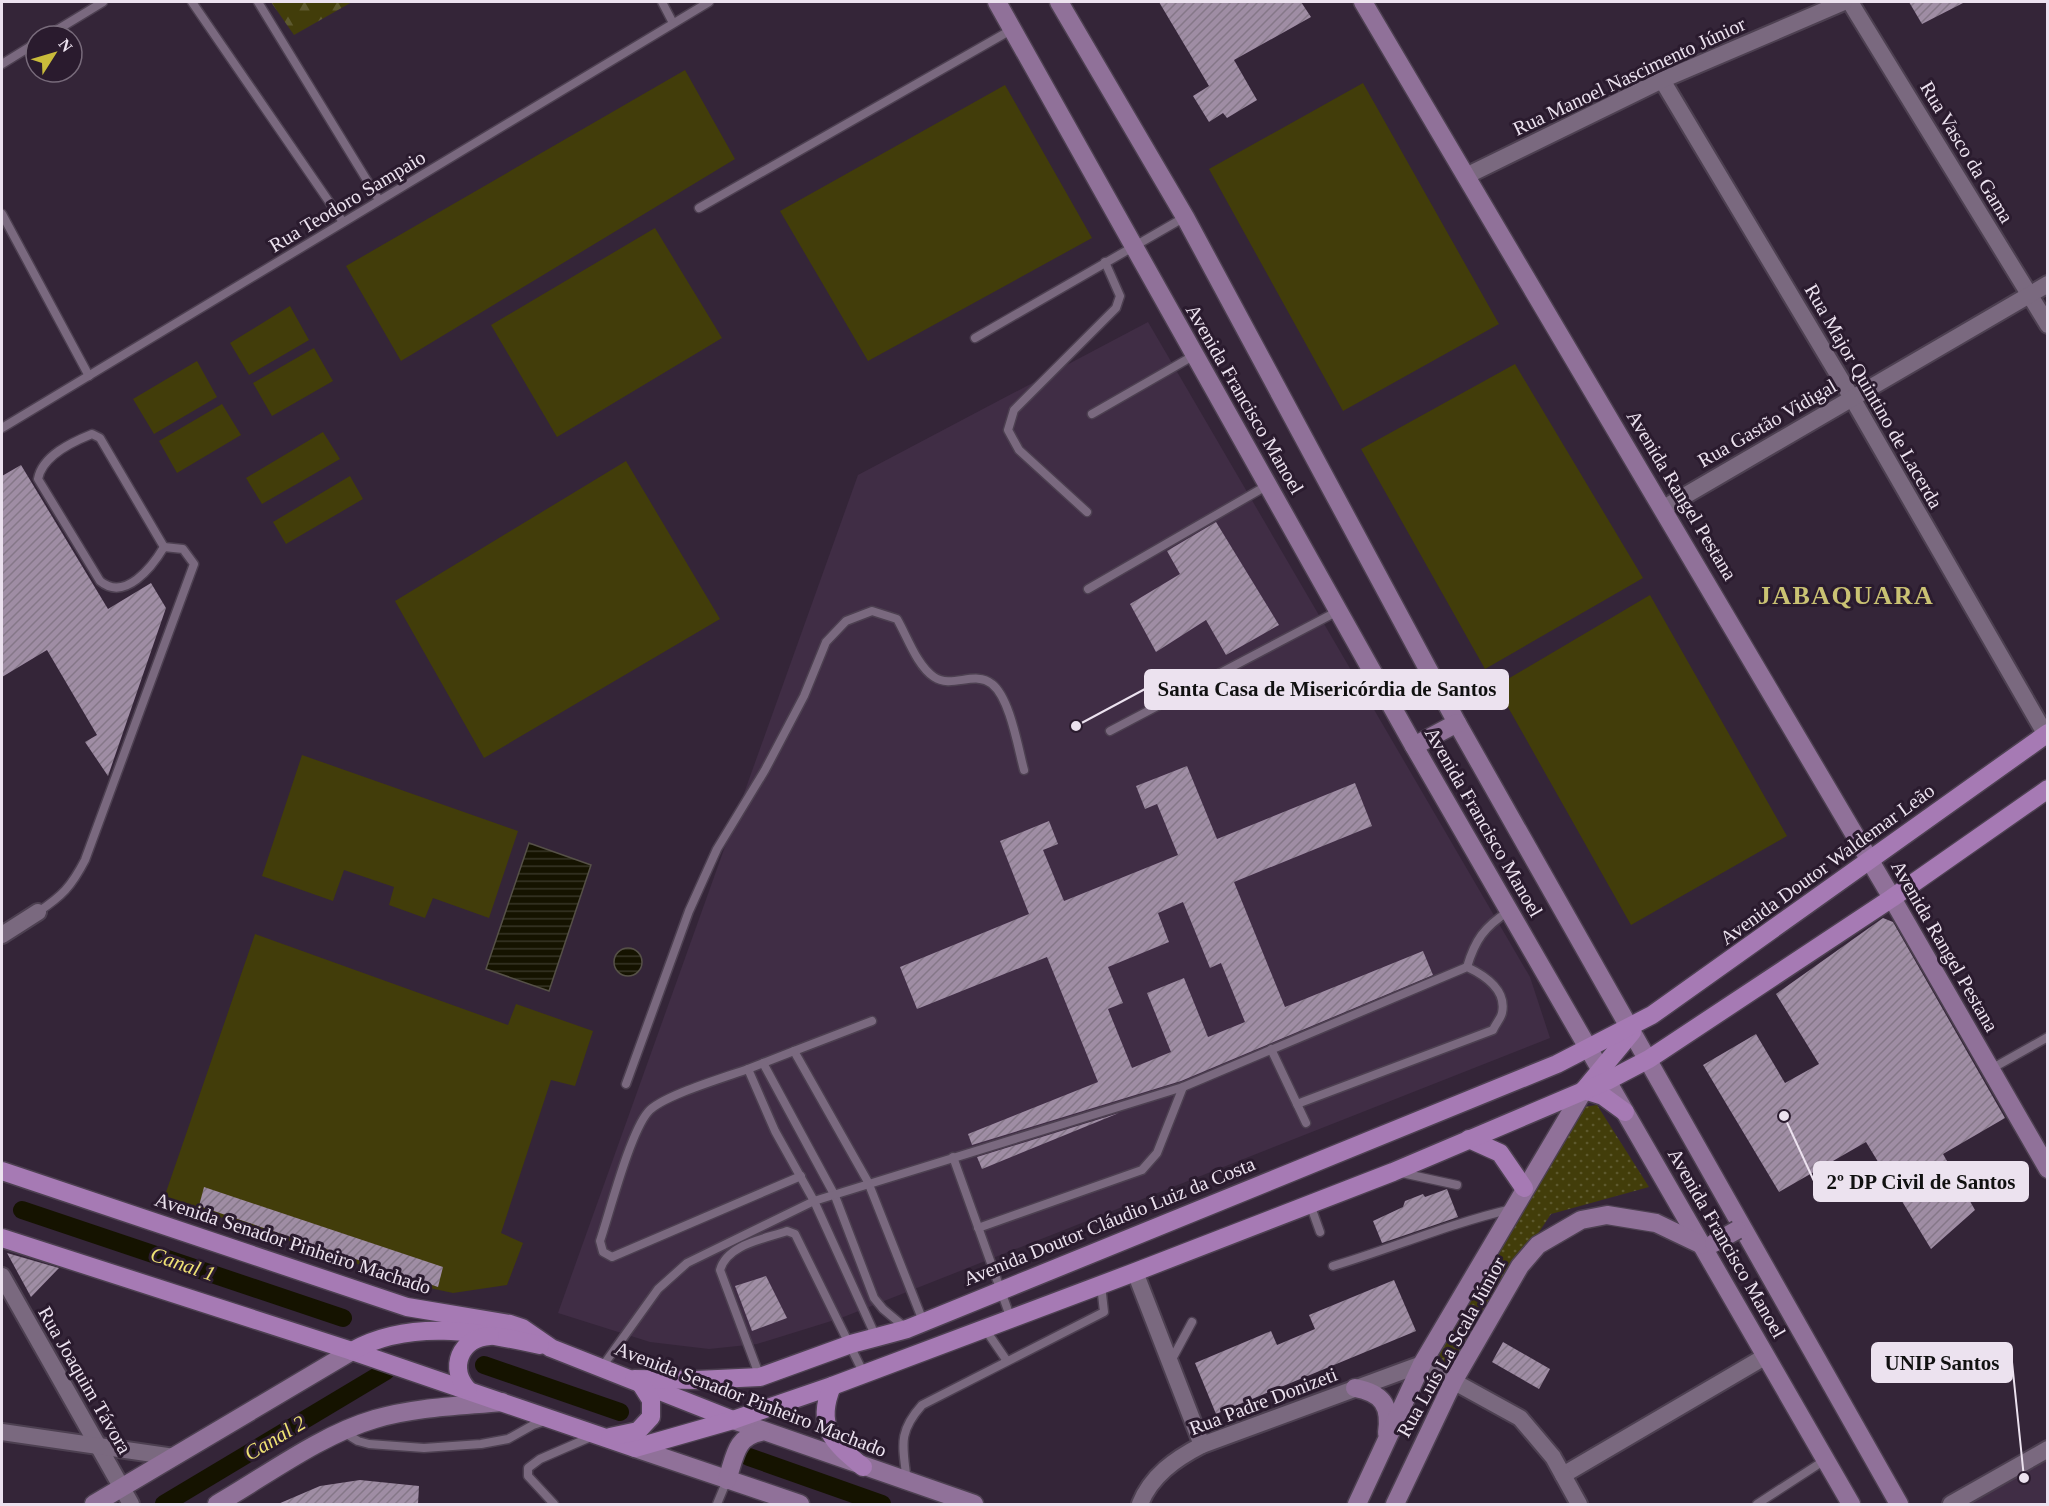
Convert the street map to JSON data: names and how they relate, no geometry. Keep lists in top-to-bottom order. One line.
{"streets":{"main road":["Avenida Doutor Waldemar Leão","Avenida Doutor Cláudio Luiz da Costa","Avenida Senador Pinheiro Machado"],"street":["Rua Manoel Nascimento Júnior","Rua Vasco da Gama","Rua Major Quintino de Lacerda","Avenida Francisco Manoel","Rua Gastão Vidigal","Avenida Rangel Pestana","Rua Luís La Scala Júnior","Rua Joaquim Távora","Rua Padre Donizeti"],"lane":["Rua Teodoro Sampaio"]},"crossings":[["Rua Manoel Nascimento Júnior","Rua Major Quintino de Lacerda"],["Rua Manoel Nascimento Júnior","Avenida Rangel Pestana"],["Rua Vasco da Gama","Rua Gastão Vidigal"],["Rua Major Quintino de Lacerda","Rua Gastão Vidigal"],["Rua Major Quintino de Lacerda","Avenida Doutor Waldemar Leão"],["Avenida Francisco Manoel","Avenida Doutor Waldemar Leão"],["Avenida Francisco Manoel","Avenida Doutor Cláudio Luiz da Costa"],["Avenida Francisco Manoel","Rua Luís La Scala Júnior"],["Rua Gastão Vidigal","Avenida Rangel Pestana"],["Avenida Rangel Pestana","Avenida Doutor Waldemar Leão"],["Avenida Doutor Waldemar Leão","Avenida Doutor Cláudio Luiz da Costa"],["Avenida Doutor Cláudio Luiz da Costa","Avenida Senador Pinheiro Machado"],["Rua Luís La Scala Júnior","Rua Padre Donizeti"]],"districts":["JABAQUARA"],"water":["Canal 1","Canal 2"],"places":["Santa Casa de Misericórdia de Santos","2º DP Civil de Santos","UNIP Santos"],"north":"top right"}
